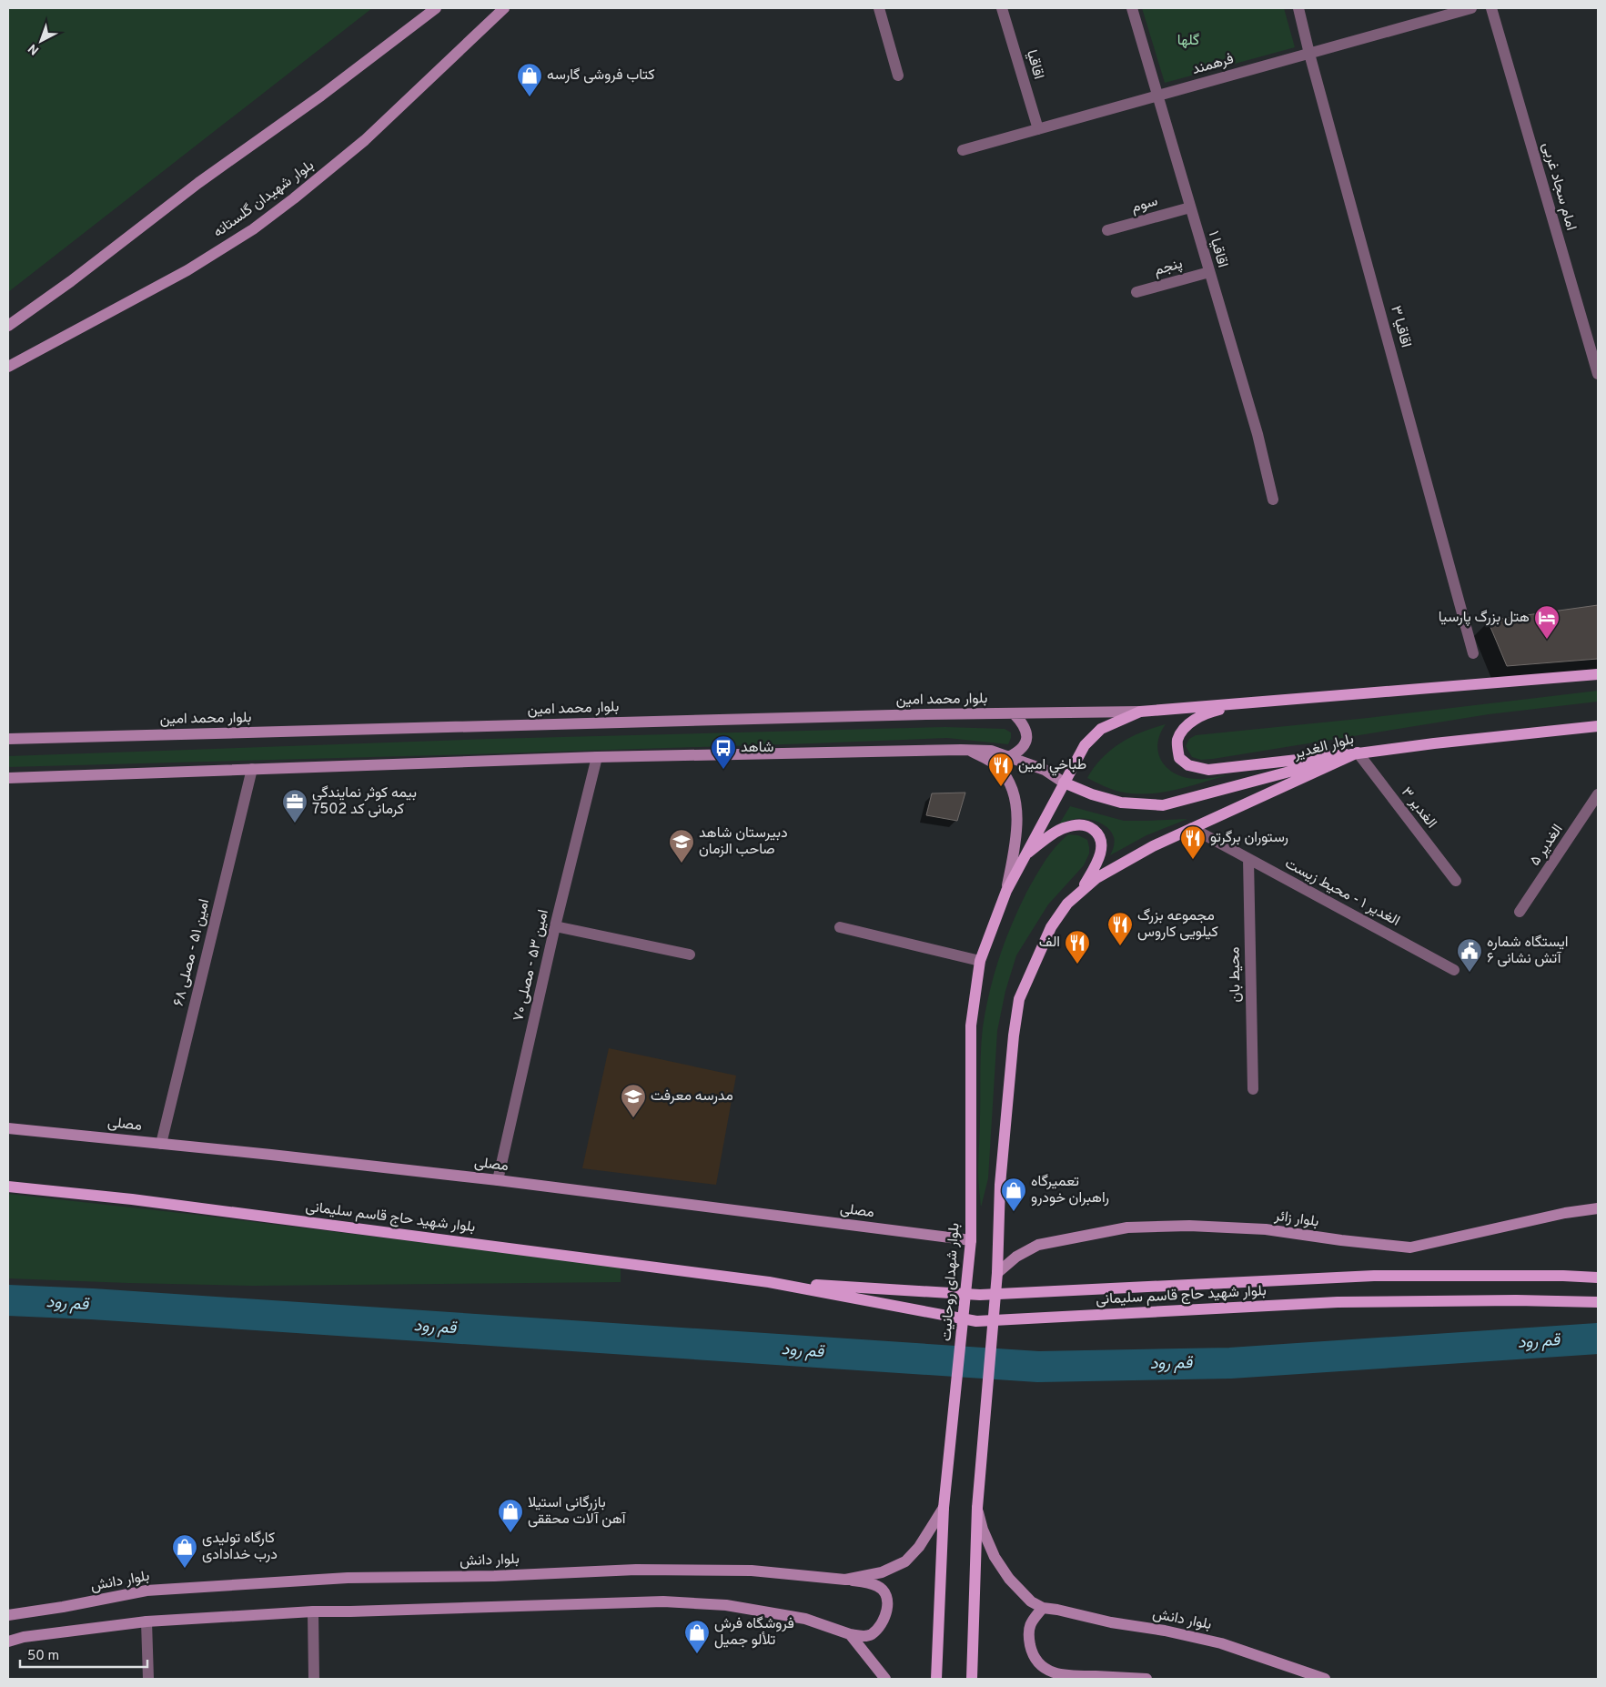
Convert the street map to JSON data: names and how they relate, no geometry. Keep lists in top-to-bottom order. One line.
{"streets":{"main road":["بلوار شهیدان گلستانه","بلوار محمد امین","بلوار الغدیر","مصلی","بلوار شهید حاج قاسم سلیمانی","بلوار زائر","بلوار شهدای روحانیت","بلوار دانش"],"street":["اقاقیا","فرهمند","امام سجاد غربی","سوم","اقاقیا ۱","پنجم","اقاقیا ۳","الغدیر ۳","الغدیر ۵","الغدیر ۱ - محیط زیست","امین ۵۱ - مصلی ۶۸","امین ۵۳ - مصلی ۷۰","محیط بان"]},"crossings":[["اقاقیا","فرهمند"],["فرهمند","اقاقیا ۱"],["فرهمند","اقاقیا ۳"],["سوم","اقاقیا ۱"],["اقاقیا ۱","پنجم"],["بلوار محمد امین","بلوار شهدای روحانیت"],["بلوار الغدیر","الغدیر ۳"],["بلوار الغدیر","بلوار شهدای روحانیت"],["الغدیر ۱ - محیط زیست","محیط بان"],["امین ۵۱ - مصلی ۶۸","مصلی"],["امین ۵۳ - مصلی ۷۰","مصلی"],["مصلی","بلوار شهدای روحانیت"],["بلوار شهدای روحانیت","بلوار دانش"]],"water":["قم رود"],"parks":["گلها"],"places":{"shop":["کتاب فروشی گارسه","تعمیرگاه راهبران خودرو","بازرگانی استیلا آهن آلات محققی","کارگاه تولیدی درب خدادادی","فروشگاه فرش تلألو جمیل"],"hotel":["هتل بزرگ پارسیا"],"bus stop":["شاهد"],"restaurant":["طباخي امين","رستوران برگرتو","مجموعه بزرگ کیلویی کاروس","الف"],"office":["بیمه کوثر نمایندگی کرمانی کد 7502"],"school or university":["دبیرستان شاهد صاحب الزمان","مدرسه معرفت"],"public building":["ایستگاه شماره ۶ آتش نشانی"]},"scale_bar":"50 m","north":"bottom left"}
